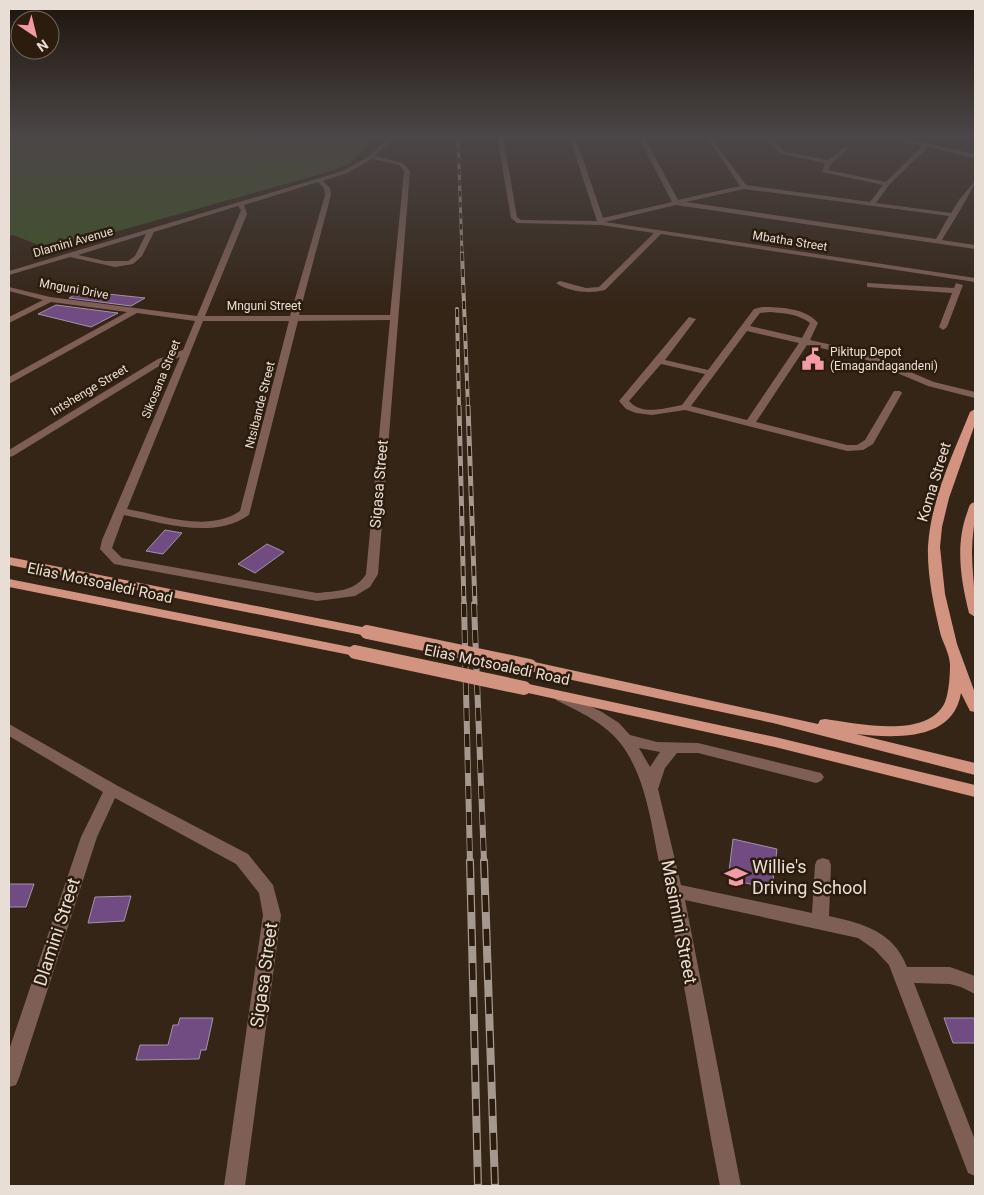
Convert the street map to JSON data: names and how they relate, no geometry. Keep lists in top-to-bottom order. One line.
{"streets":{"main road":["Koma Street","Elias Motsoaledi Road"],"street":["Mbatha Street","Dlamini Avenue","Mnguni Drive","Mnguni Street","Sikosana Street","Intshenge Street","Ntsibande Street","Sigasa Street","Masimini Street","Dlamini Street"]},"crossings":[["Dlamini Avenue","Sikosana Street"],["Mnguni Drive","Mnguni Street"],["Mnguni Street","Sikosana Street"],["Mnguni Street","Ntsibande Street"],["Mnguni Street","Sigasa Street"],["Sikosana Street","Intshenge Street"],["Sikosana Street","Ntsibande Street"],["Sikosana Street","Sigasa Street"],["Sigasa Street","Dlamini Street"],["Elias Motsoaledi Road","Masimini Street"]],"places":{"public building":["Pikitup Depot (Emagandagandeni)"],"school or university":["Willie's Driving School"]},"north":"bottom right"}
